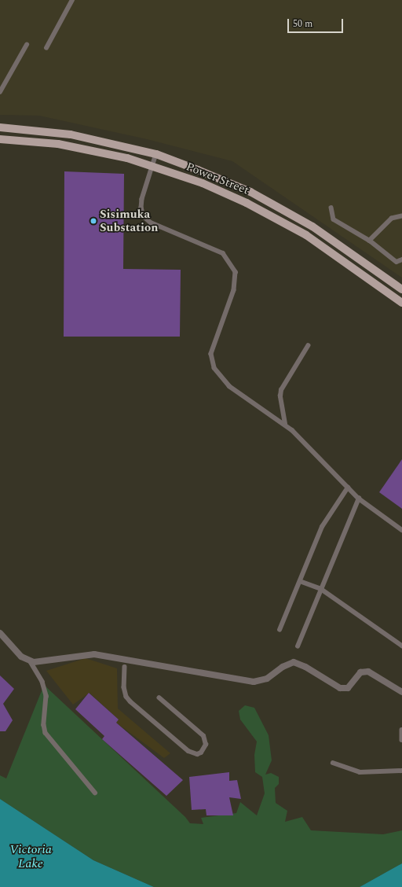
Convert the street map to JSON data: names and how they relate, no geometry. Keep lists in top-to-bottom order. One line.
{"streets":{"main road":["Power Street"]},"water":["Victoria Lake"],"places":["Sisimuka Substation"],"scale_bar":"50 m"}
